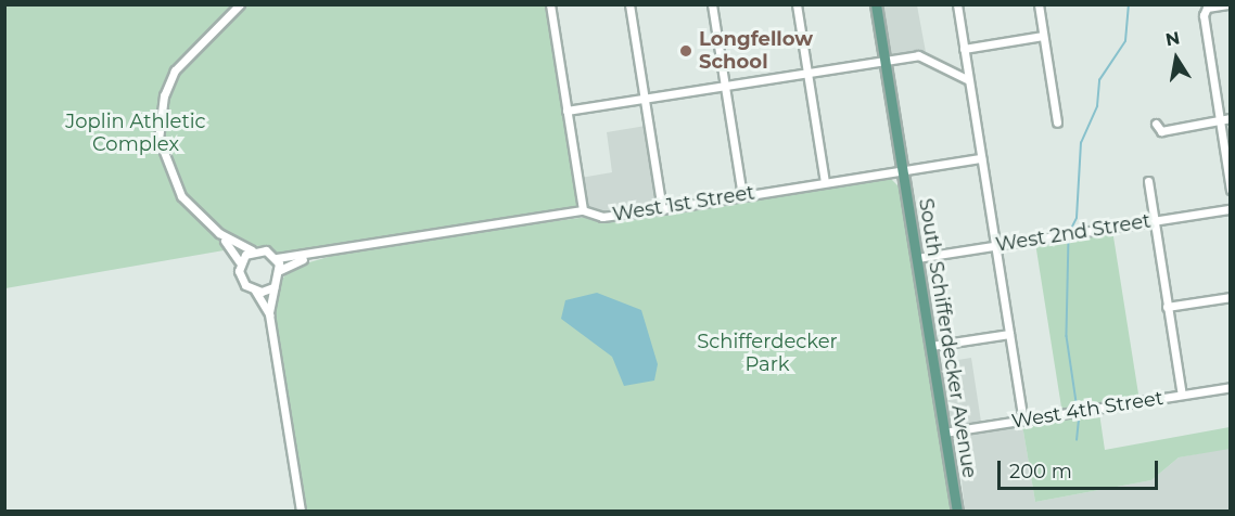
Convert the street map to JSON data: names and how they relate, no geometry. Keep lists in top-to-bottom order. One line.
{"streets":{"main road":["South Schifferdecker Avenue"],"street":["West 1st Street","West 2nd Street","West 4th Street"]},"crossings":[["West 1st Street","South Schifferdecker Avenue"],["West 2nd Street","South Schifferdecker Avenue"],["South Schifferdecker Avenue","West 4th Street"]],"parks":["Joplin Athletic Complex","Schifferdecker Park"],"places":["Longfellow School"],"scale_bar":"200 m","north":"top"}
